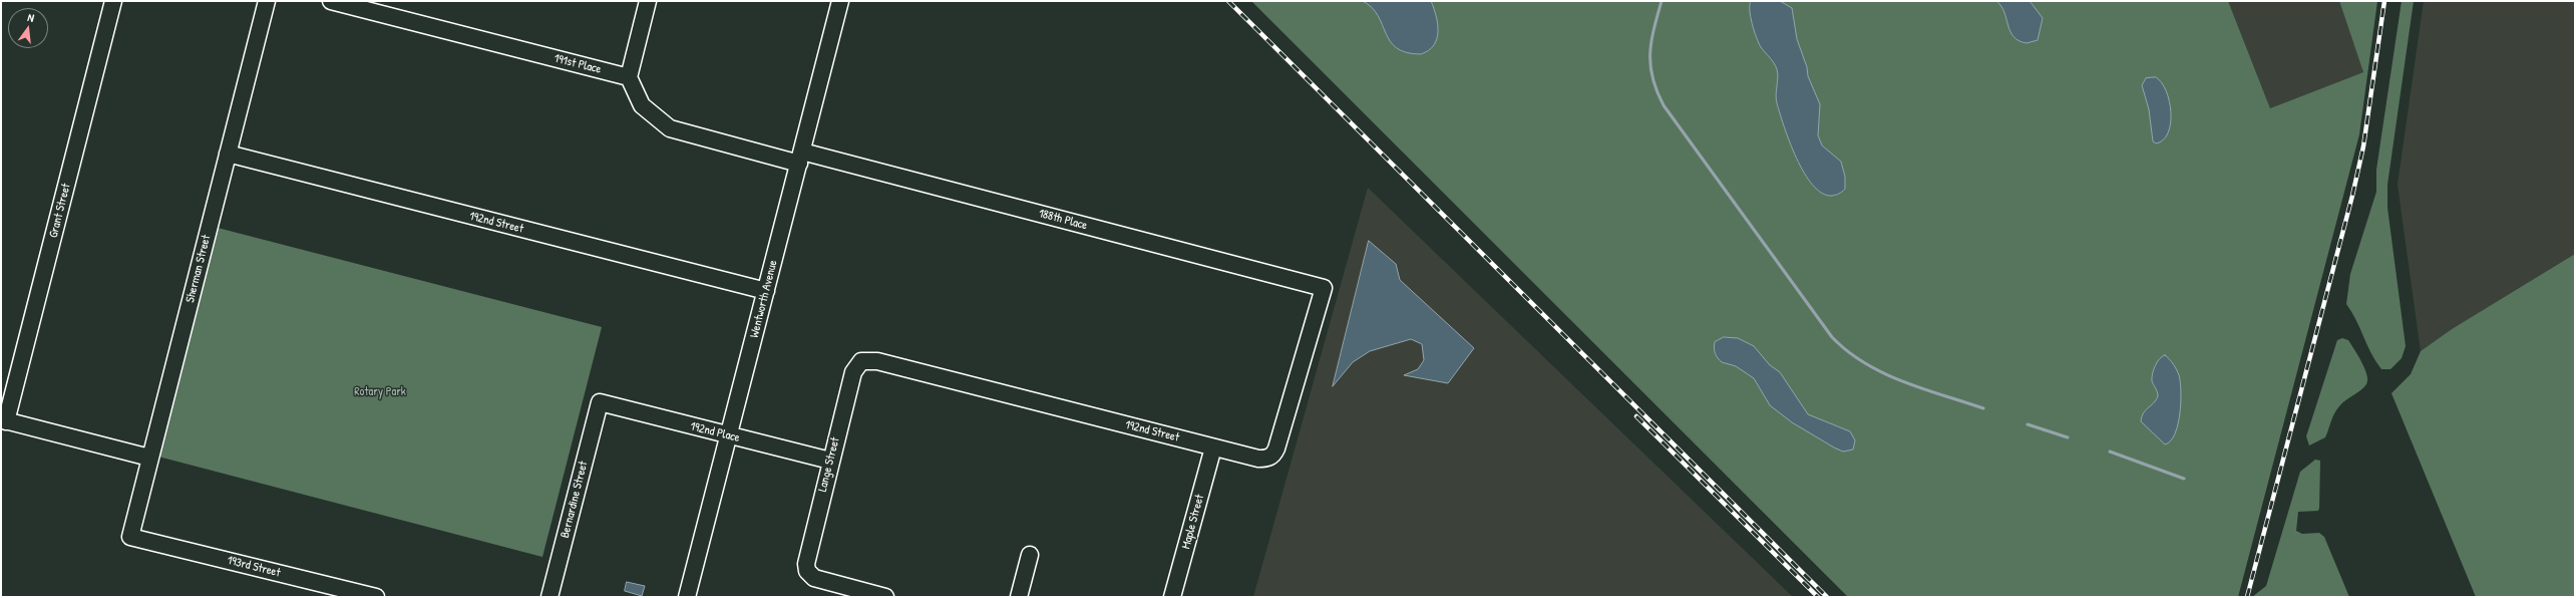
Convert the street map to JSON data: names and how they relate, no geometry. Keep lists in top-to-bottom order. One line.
{"streets":{"street":["191st Place","Grant Street","188th Place","192nd Street","Sherman Street","Wentworth Avenue","192nd Place","Lange Street","Bernardine Street","Maple Street","193rd Street"]},"crossings":[["188th Place","192nd Street"],["188th Place","Wentworth Avenue"],["192nd Street","Sherman Street"],["192nd Street","Wentworth Avenue"],["192nd Street","Lange Street"],["192nd Street","Maple Street"],["Sherman Street","193rd Street"],["Wentworth Avenue","192nd Place"],["192nd Place","Lange Street"],["192nd Place","Bernardine Street"]],"parks":["Rotary Park"],"north":"top"}
